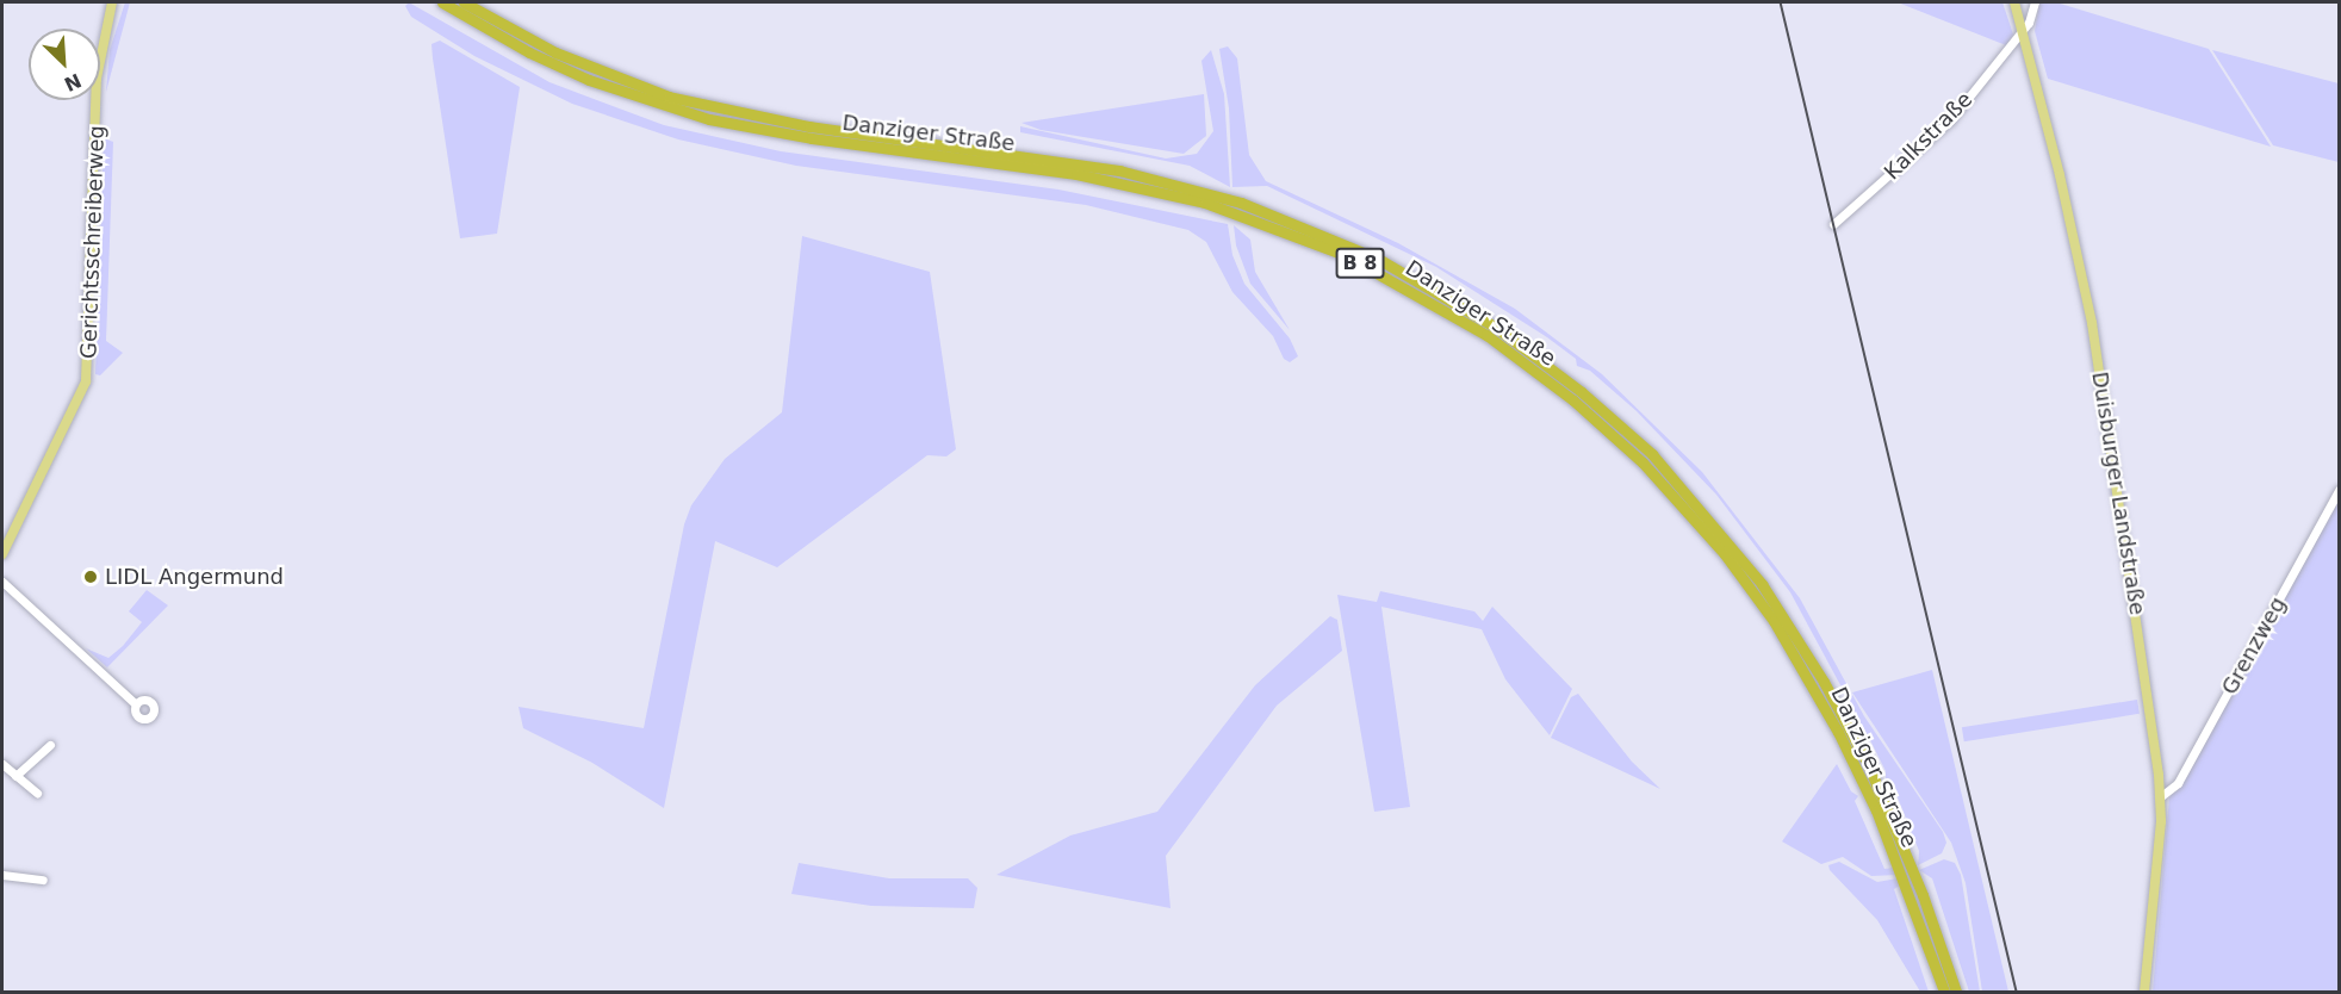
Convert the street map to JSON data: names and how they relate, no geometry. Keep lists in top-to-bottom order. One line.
{"streets":{"highway":["Danziger Straße","B 8"],"main road":["Gerichtsschreiberweg","Duisburger Landstraße"],"street":["Kalkstraße","Grenzweg"]},"crossings":[["Kalkstraße","Duisburger Landstraße"],["Duisburger Landstraße","Grenzweg"]],"places":["LIDL Angermund"],"north":"bottom right"}
